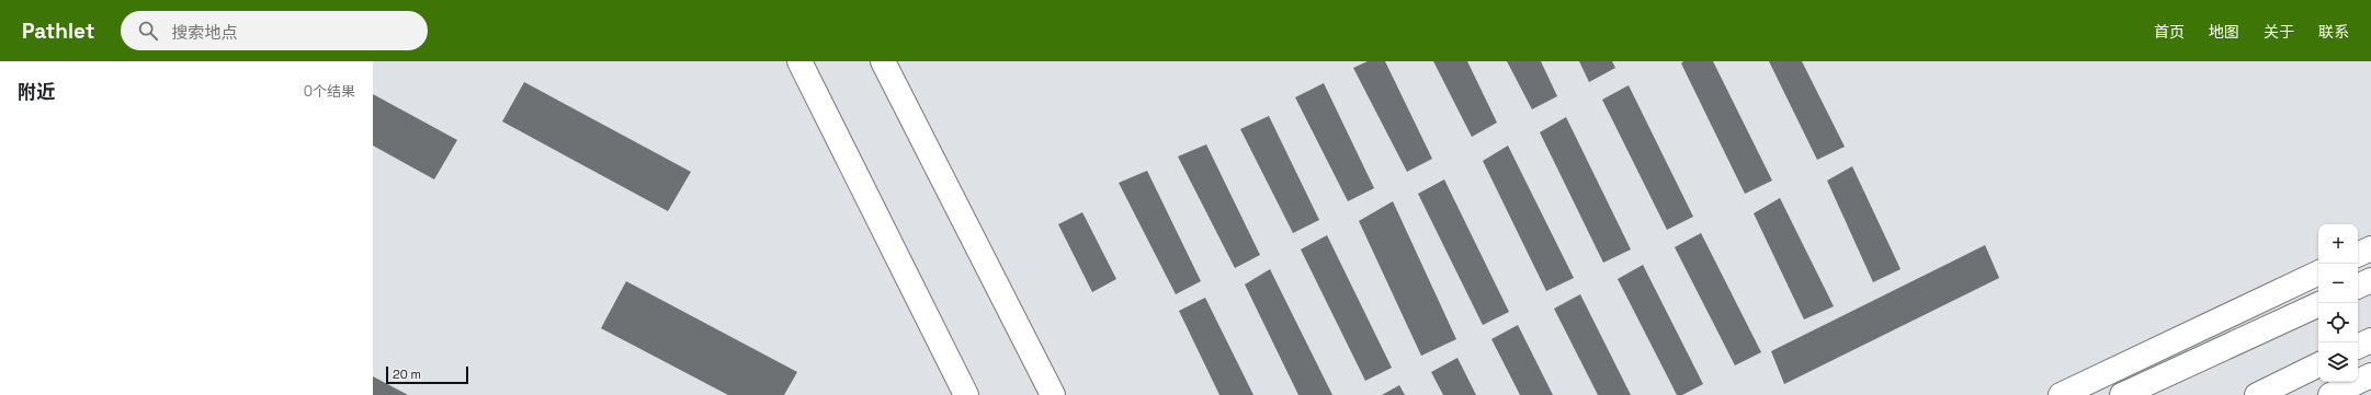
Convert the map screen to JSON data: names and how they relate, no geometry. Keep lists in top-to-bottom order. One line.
{"scale_bar":"20 m","page":{"header":"Pathlet","search":"搜索地点","nav":["首页","地图","关于","联系"],"heading":["附近","0个结果"],"map_buttons":["+","−"],"scale":"20 m"}}
